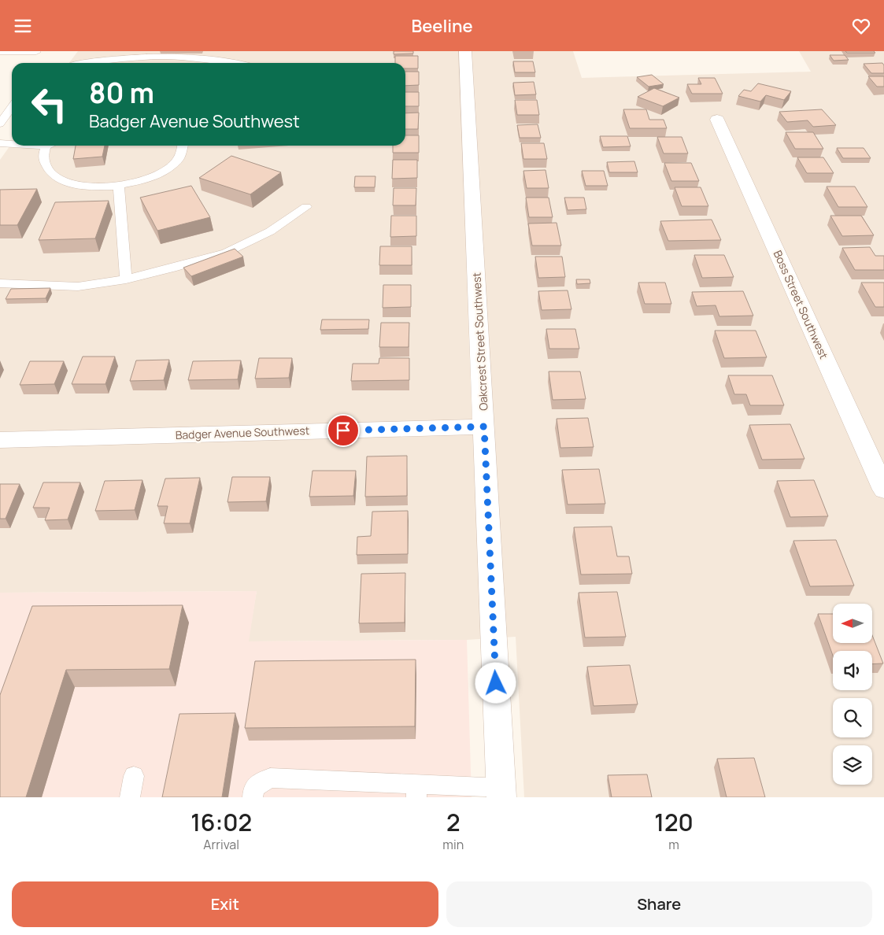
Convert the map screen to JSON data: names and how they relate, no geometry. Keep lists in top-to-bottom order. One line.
{"streets":{"street":["Boss Street Southwest","Oakcrest Street Southwest","Badger Avenue Southwest"]},"crossings":[["Oakcrest Street Southwest","Badger Avenue Southwest"]],"north":"left","page":{"header":"Beeline","turn":["80 m","Badger Avenue Southwest"],"eta":["16:02","Arrival","2","min","120","m"],"buttons":["Exit","Share"]}}
